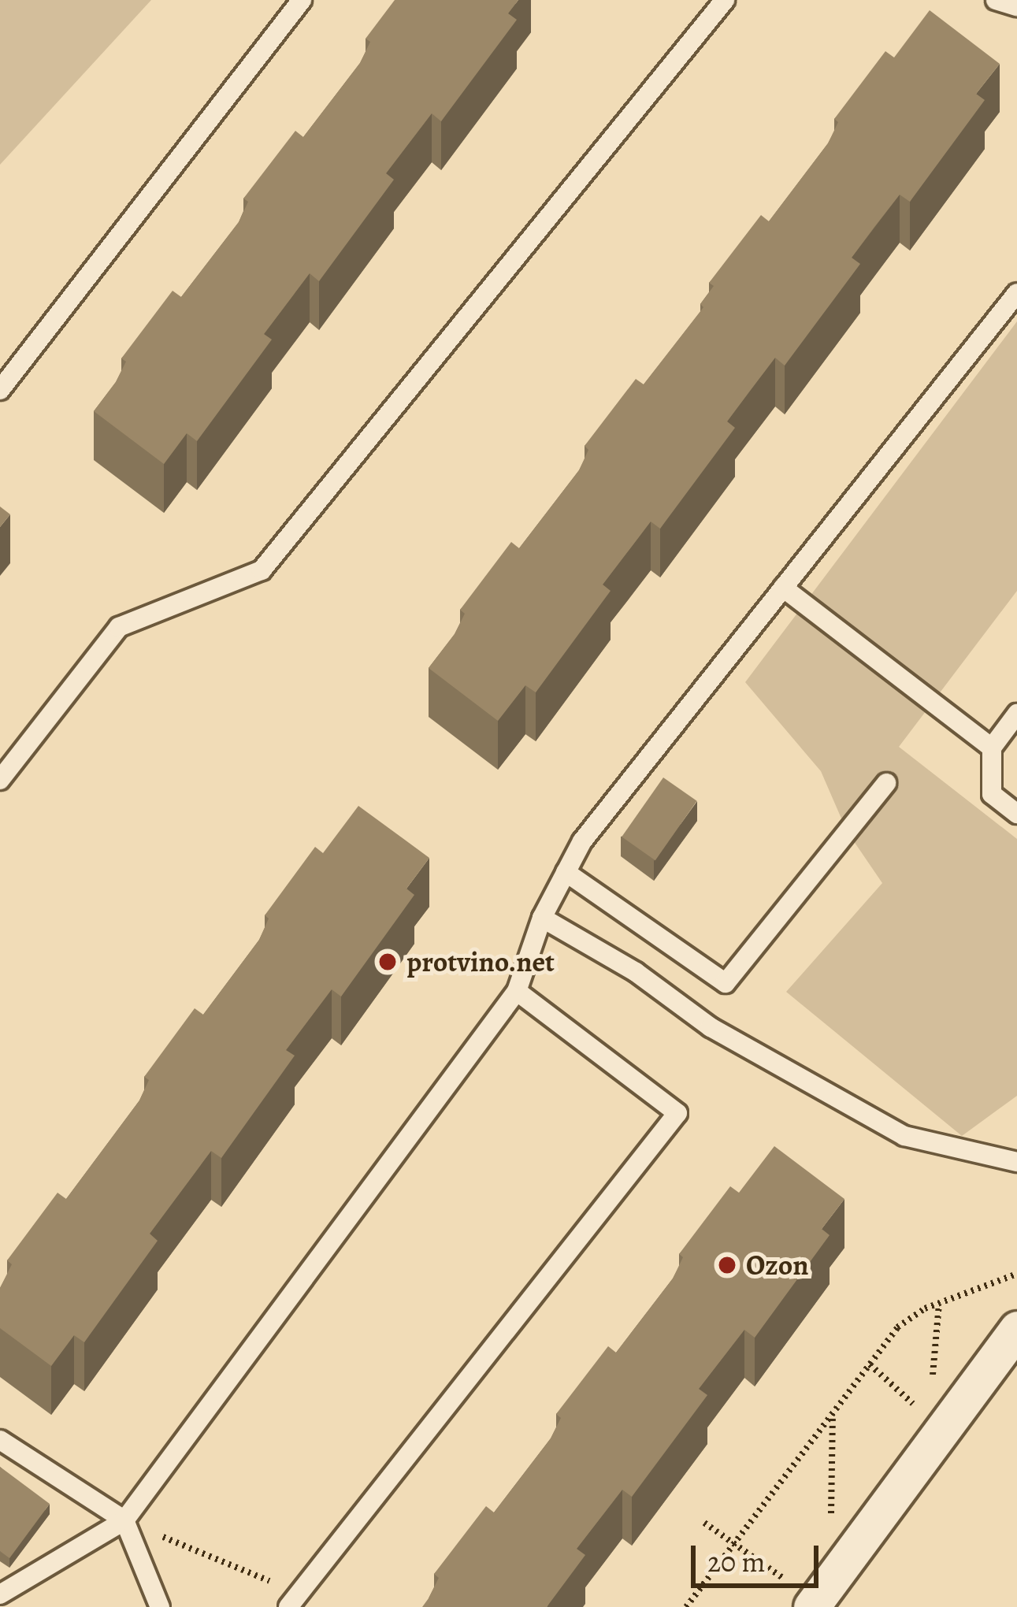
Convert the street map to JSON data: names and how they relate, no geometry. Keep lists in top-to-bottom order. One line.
{"places":["protvino.net","Ozon"],"scale_bar":"20 m"}
